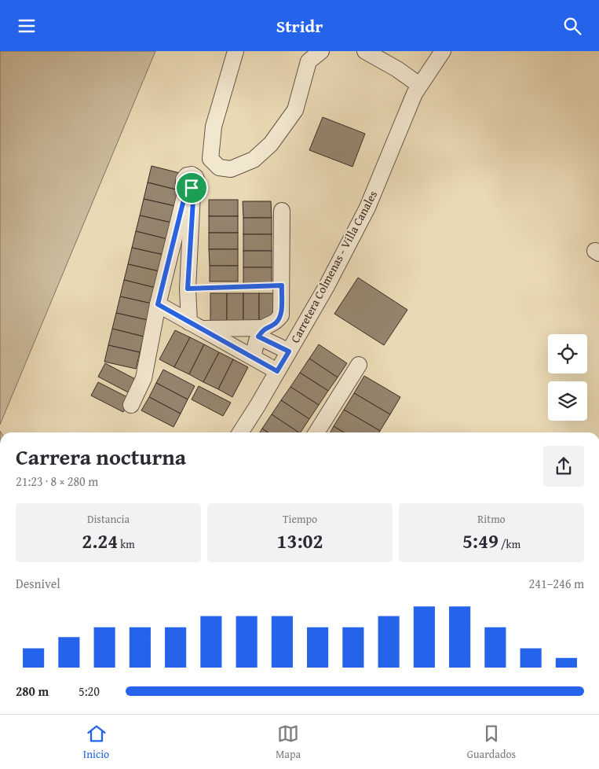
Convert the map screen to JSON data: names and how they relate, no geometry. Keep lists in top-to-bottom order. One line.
{"streets":{"street":["Carretera Colmenas - Villa Canales"]},"page":{"header":"Stridr","heading":["Carrera nocturna","21:23 · 8 × 280 m"],"stats":[["Distancia","2.24 km"],["Tiempo","13:02"],["Ritmo","5:49 /km"]],"chart":["Desnivel","241–246 m"],"list":[{"name":"280 m","note":"5:20"}],"tabs":["Inicio","Mapa","Guardados"]}}
